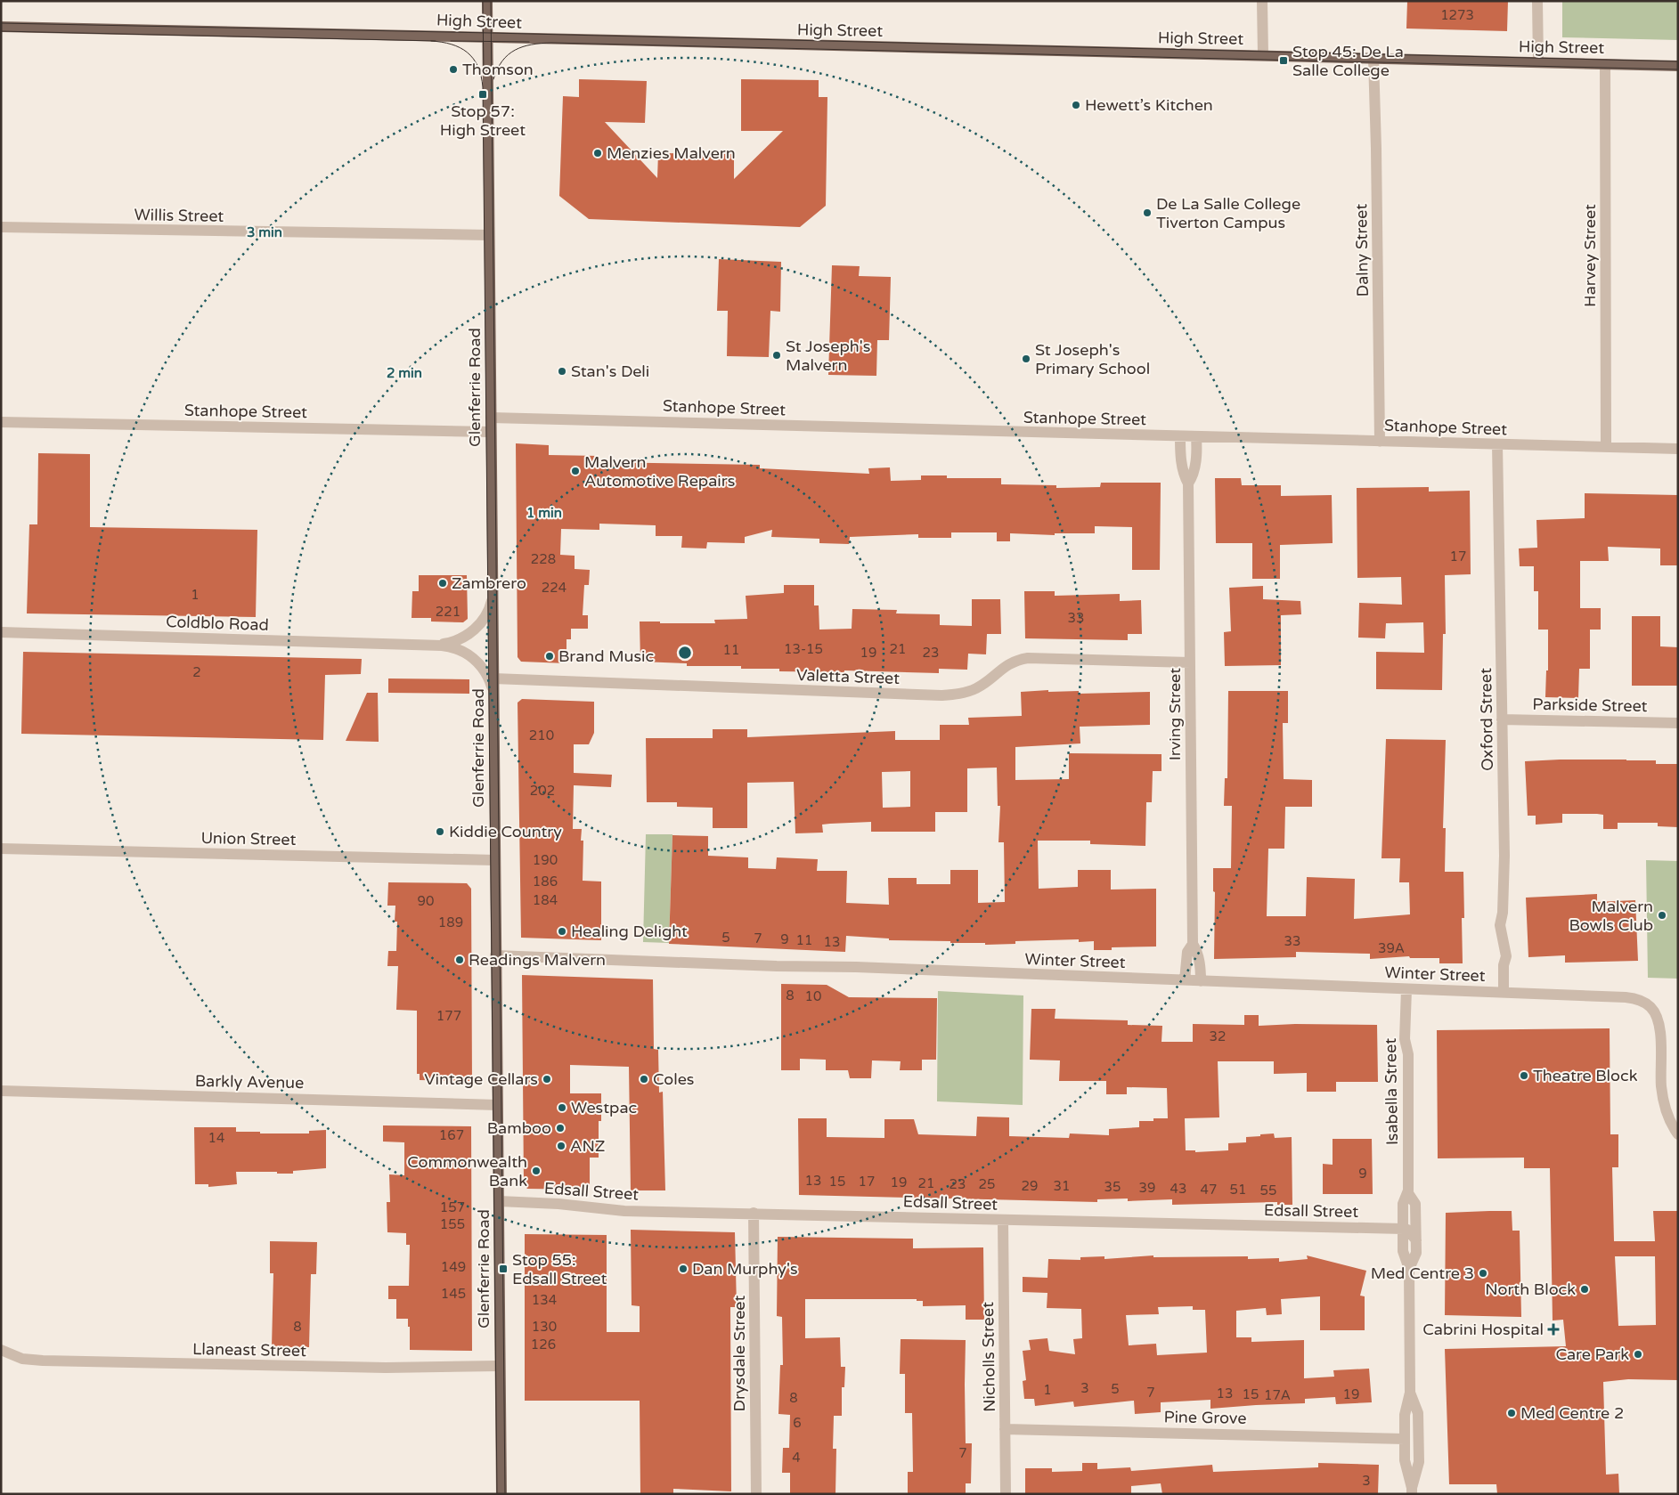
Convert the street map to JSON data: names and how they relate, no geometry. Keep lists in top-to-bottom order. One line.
{"streets":{"main road":["High Street","Glenferrie Road"],"street":["Willis Street","Dalny Street","Harvey Street","Stanhope Street","Coldblo Road","Valetta Street","Parkside Street","Irving Street","Oxford Street","Union Street","Winter Street","Barkly Avenue","Isabella Street","Edsall Street","Llaneast Street","Drysdale Street","Nicholls Street","Pine Grove"]},"crossings":[["High Street","Dalny Street"],["High Street","Harvey Street"],["High Street","Glenferrie Road"],["Willis Street","Glenferrie Road"],["Dalny Street","Stanhope Street"],["Harvey Street","Stanhope Street"],["Glenferrie Road","Stanhope Street"],["Glenferrie Road","Coldblo Road"],["Glenferrie Road","Valetta Street"],["Glenferrie Road","Union Street"],["Glenferrie Road","Winter Street"],["Glenferrie Road","Barkly Avenue"],["Glenferrie Road","Edsall Street"],["Glenferrie Road","Llaneast Street"],["Stanhope Street","Irving Street"],["Stanhope Street","Oxford Street"],["Valetta Street","Irving Street"],["Parkside Street","Oxford Street"],["Irving Street","Winter Street"],["Oxford Street","Winter Street"],["Winter Street","Isabella Street"],["Isabella Street","Edsall Street"],["Isabella Street","Pine Grove"],["Edsall Street","Drysdale Street"],["Edsall Street","Nicholls Street"],["Nicholls Street","Pine Grove"]],"places":{"transit":["Stop 45: De La Salle College","Stop 57: High Street","Stop 55: Edsall Street"],"other":["Thomson","Hewett’s Kitchen","Menzies Malvern","De La Salle College Tiverton Campus","St Joseph's Malvern","St Joseph's Primary School","Stan's Deli","Malvern Automotive Repairs","Zambrero","Brand Music","Kiddie Country","Malvern Bowls Club","Healing Delight","Readings Malvern","Theatre Block","Vintage Cellars","Coles","Westpac","Bamboo","ANZ","Commonwealth Bank","Dan Murphy's","Med Centre 3","North Block","Care Park","Med Centre 2"],"health":["Cabrini Hospital"]},"house_numbers":["1273","17","228","224","1","221","33","13-15","21","11","19","23","2","210","202","190","186","184","90","189","5","7","9","11","33","13","39A","8","10","177","32","167","14","9","13","15","17","19","21","23","25","29","31","35","39","43","47","51","55","157","155","149","145","134","8","130","126","3","5","1","7","13","15","19","17A","8","6","7","4","3"],"rings":["3 min","2 min","1 min"]}
